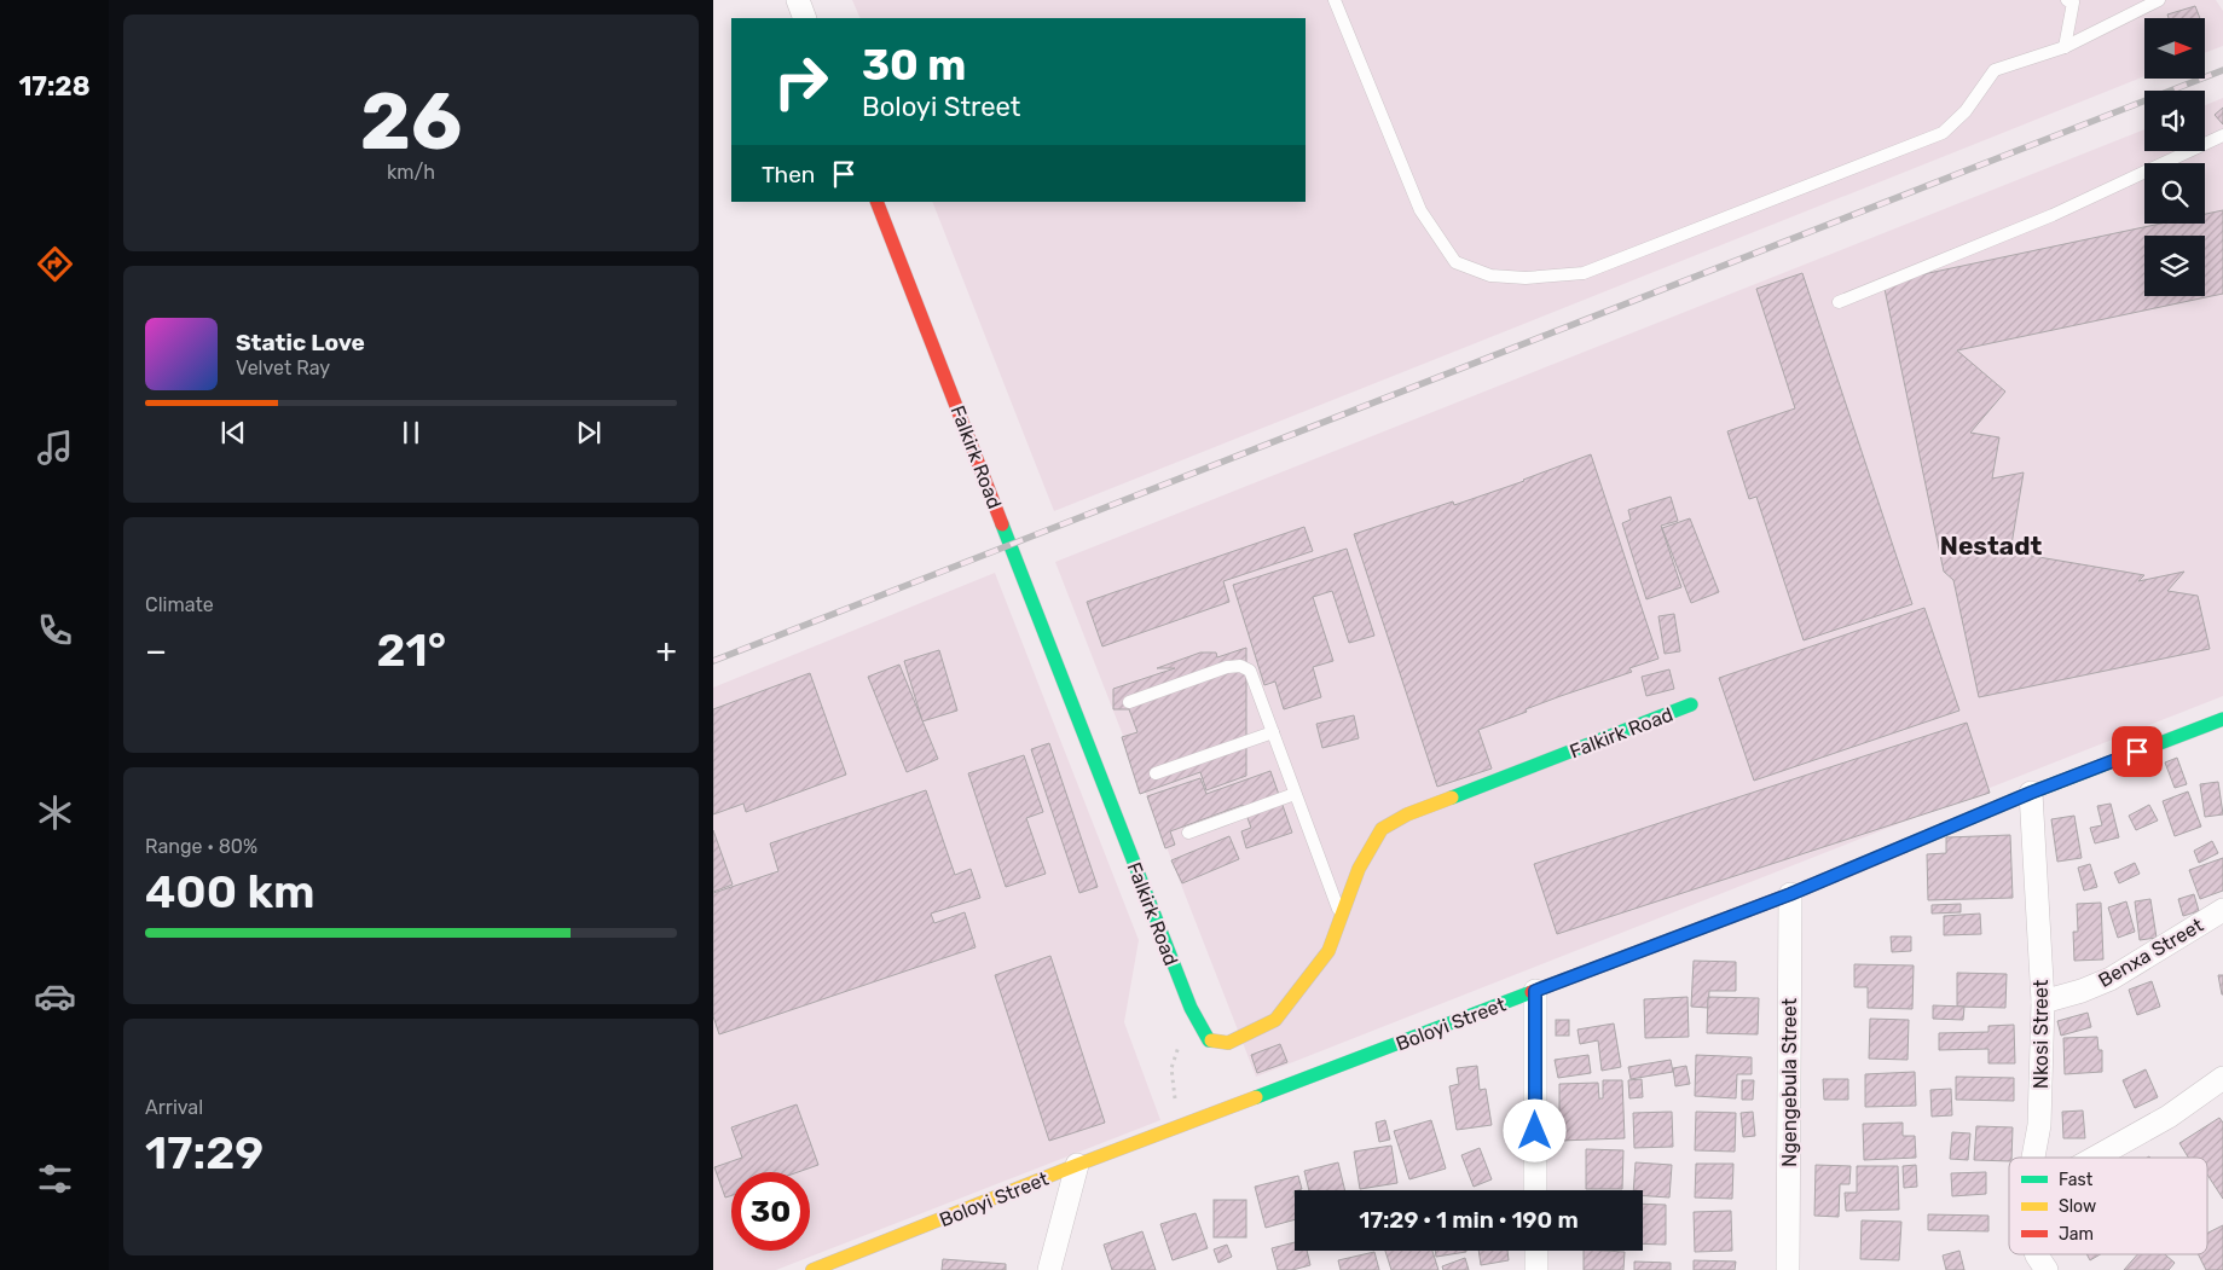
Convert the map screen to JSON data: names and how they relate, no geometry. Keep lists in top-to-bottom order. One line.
{"streets":{"street":["Falkirk Road","Benxa Street","Boloyi Street","Nkosi Street","Ngengebula Street"]},"crossings":[["Benxa Street","Nkosi Street"],["Boloyi Street","Nkosi Street"],["Boloyi Street","Ngengebula Street"]],"districts":["Nestadt"],"legend":["Fast","Slow","Jam"],"north":"right","page":{"tabs":"17:28","tile":[["26","km/h"],"Climate",["Range · 80%","400 km"],["Arrival","17:29"]],"turn":["30 m","Boloyi Street"],"then":"Then","song":["Static Love","Velvet Ray"],"heat":["−","21°","+"],"limit":"30","trip":"17:29 · 1 min · 190 m"}}
